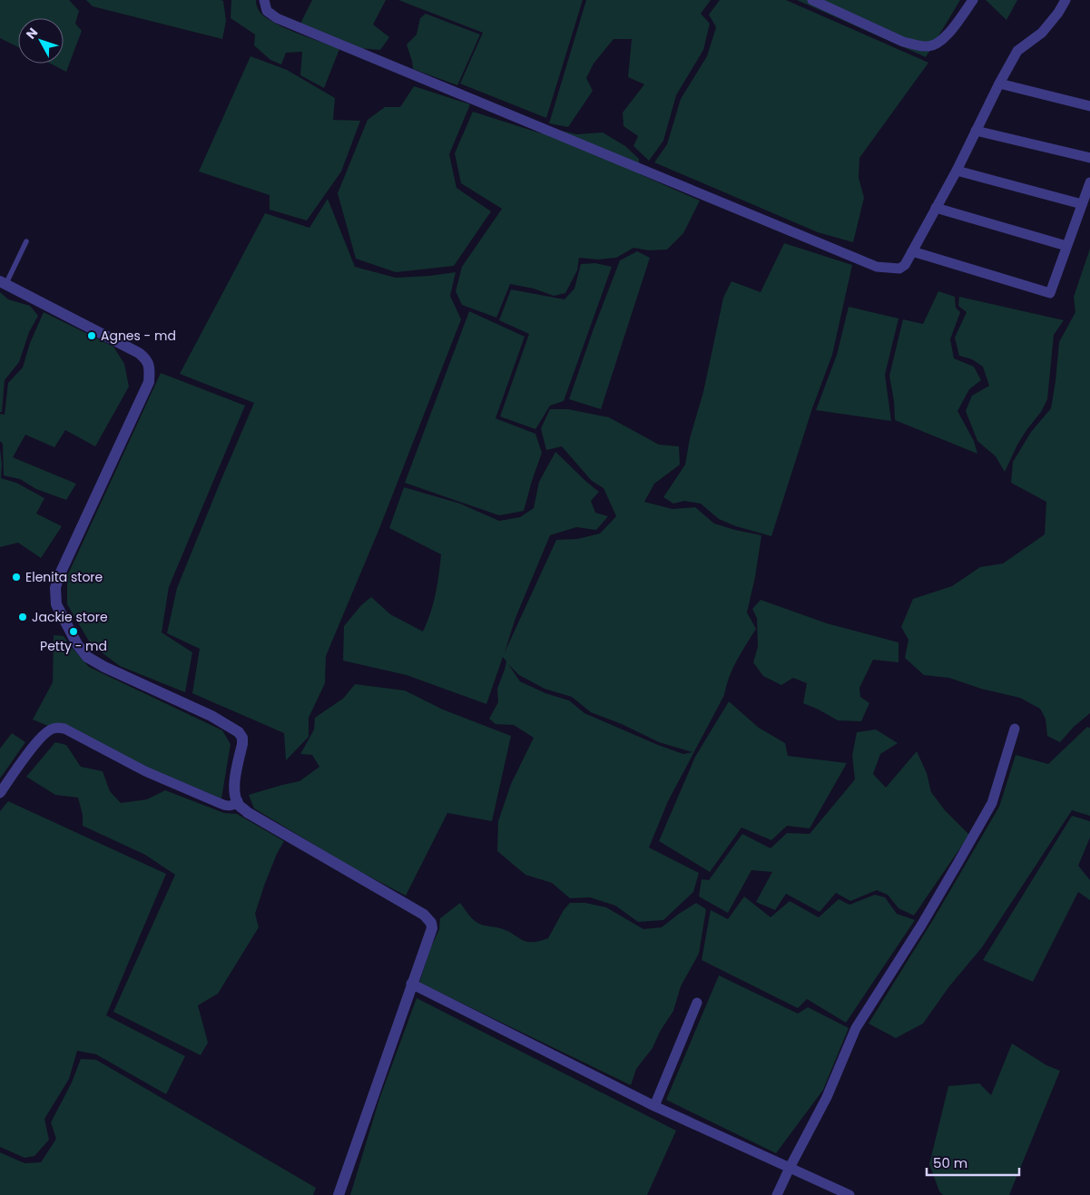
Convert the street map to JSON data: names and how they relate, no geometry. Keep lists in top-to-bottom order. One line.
{"places":["Agnes - md","Elenita store","Jackie store","Petty - md"],"scale_bar":"50 m","north":"top left"}
